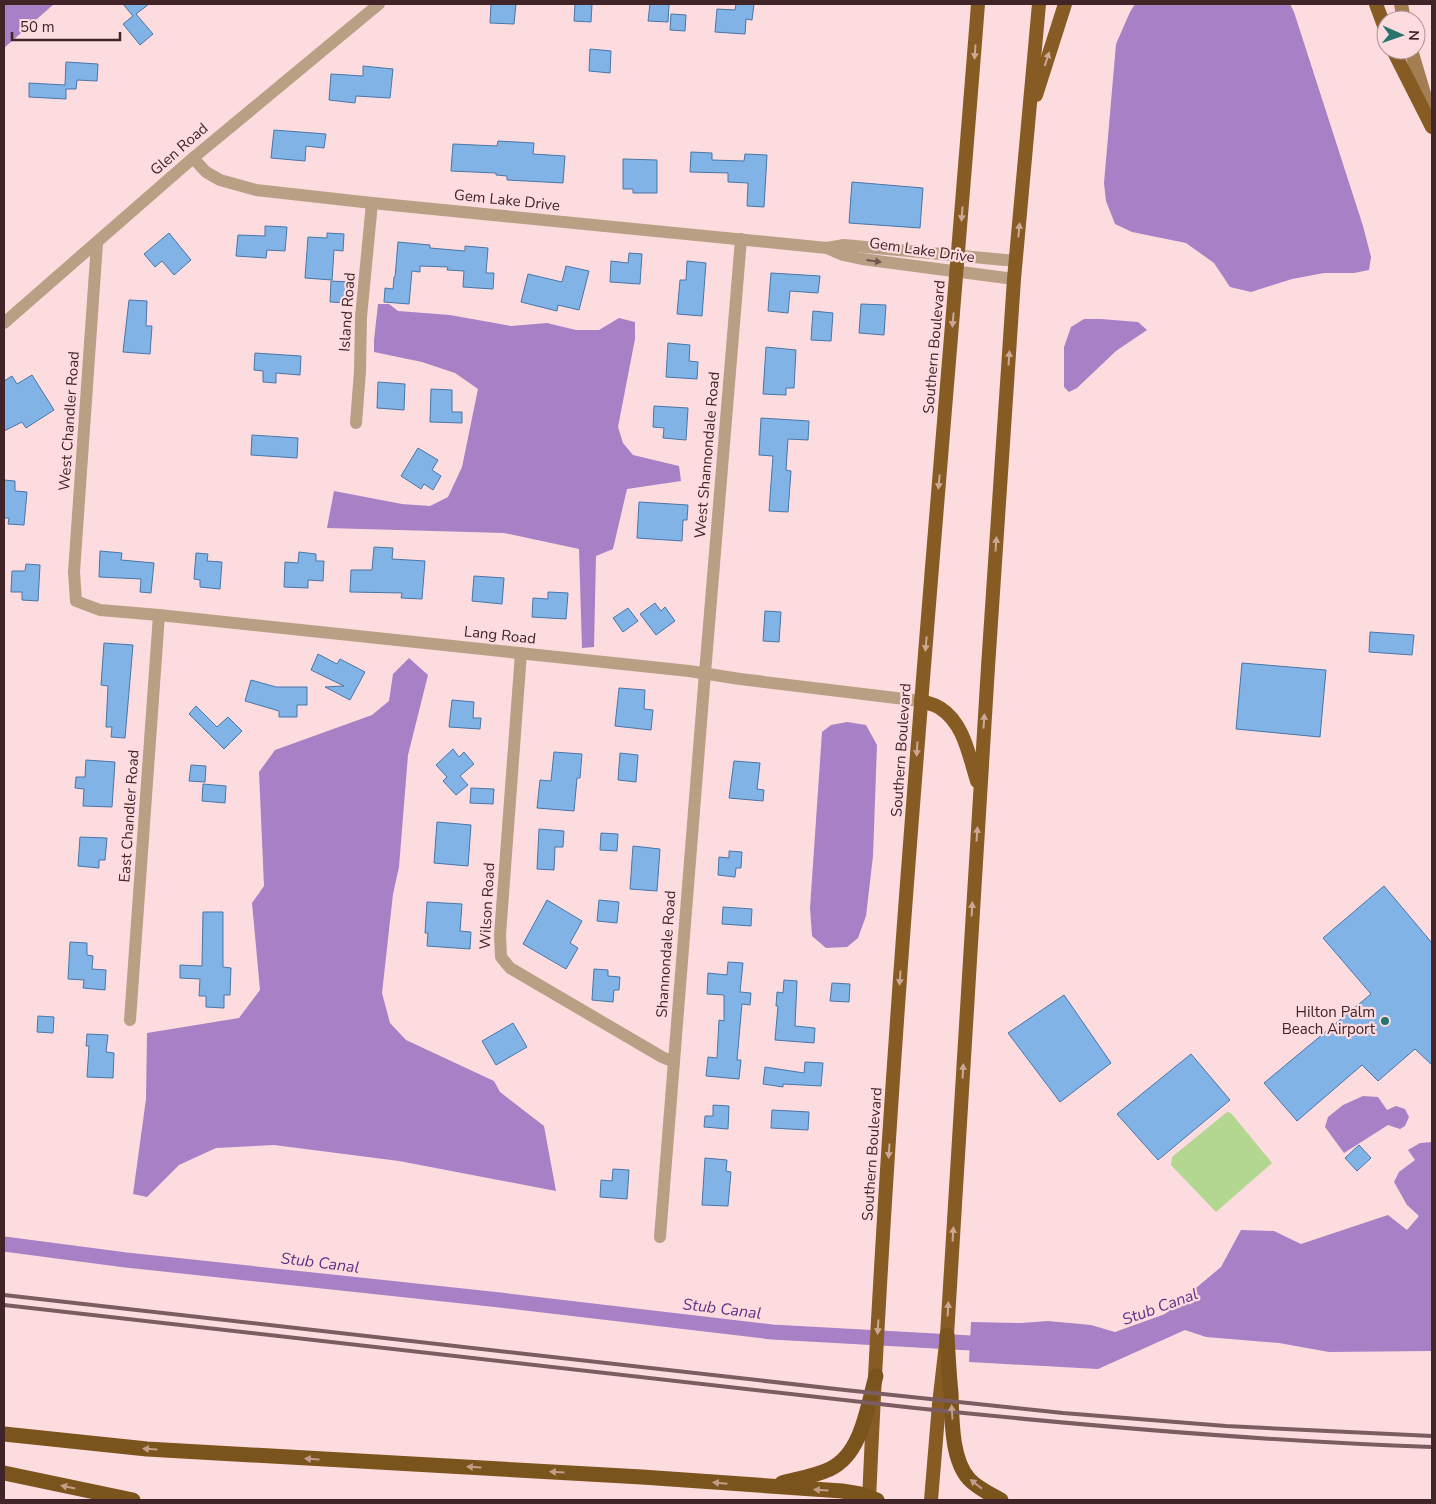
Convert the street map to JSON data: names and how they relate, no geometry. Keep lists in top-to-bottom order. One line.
{"streets":{"highway":["Southern Boulevard"],"street":["Glen Road","Gem Lake Drive","Island Road","West Chandler Road","West Shannondale Road","Lang Road","East Chandler Road","Wilson Road","Shannondale Road"]},"crossings":[["Glen Road","Gem Lake Drive"],["Glen Road","West Chandler Road"],["Gem Lake Drive","Island Road"],["Gem Lake Drive","Southern Boulevard"],["Gem Lake Drive","West Shannondale Road"],["Southern Boulevard","Lang Road"],["West Chandler Road","Lang Road"],["West Shannondale Road","Lang Road"],["West Shannondale Road","Shannondale Road"],["Lang Road","East Chandler Road"],["Lang Road","Wilson Road"],["Lang Road","Shannondale Road"],["Wilson Road","Shannondale Road"]],"water":["Stub Canal"],"places":["Hilton Palm Beach Airport"],"scale_bar":"50 m","north":"right"}
